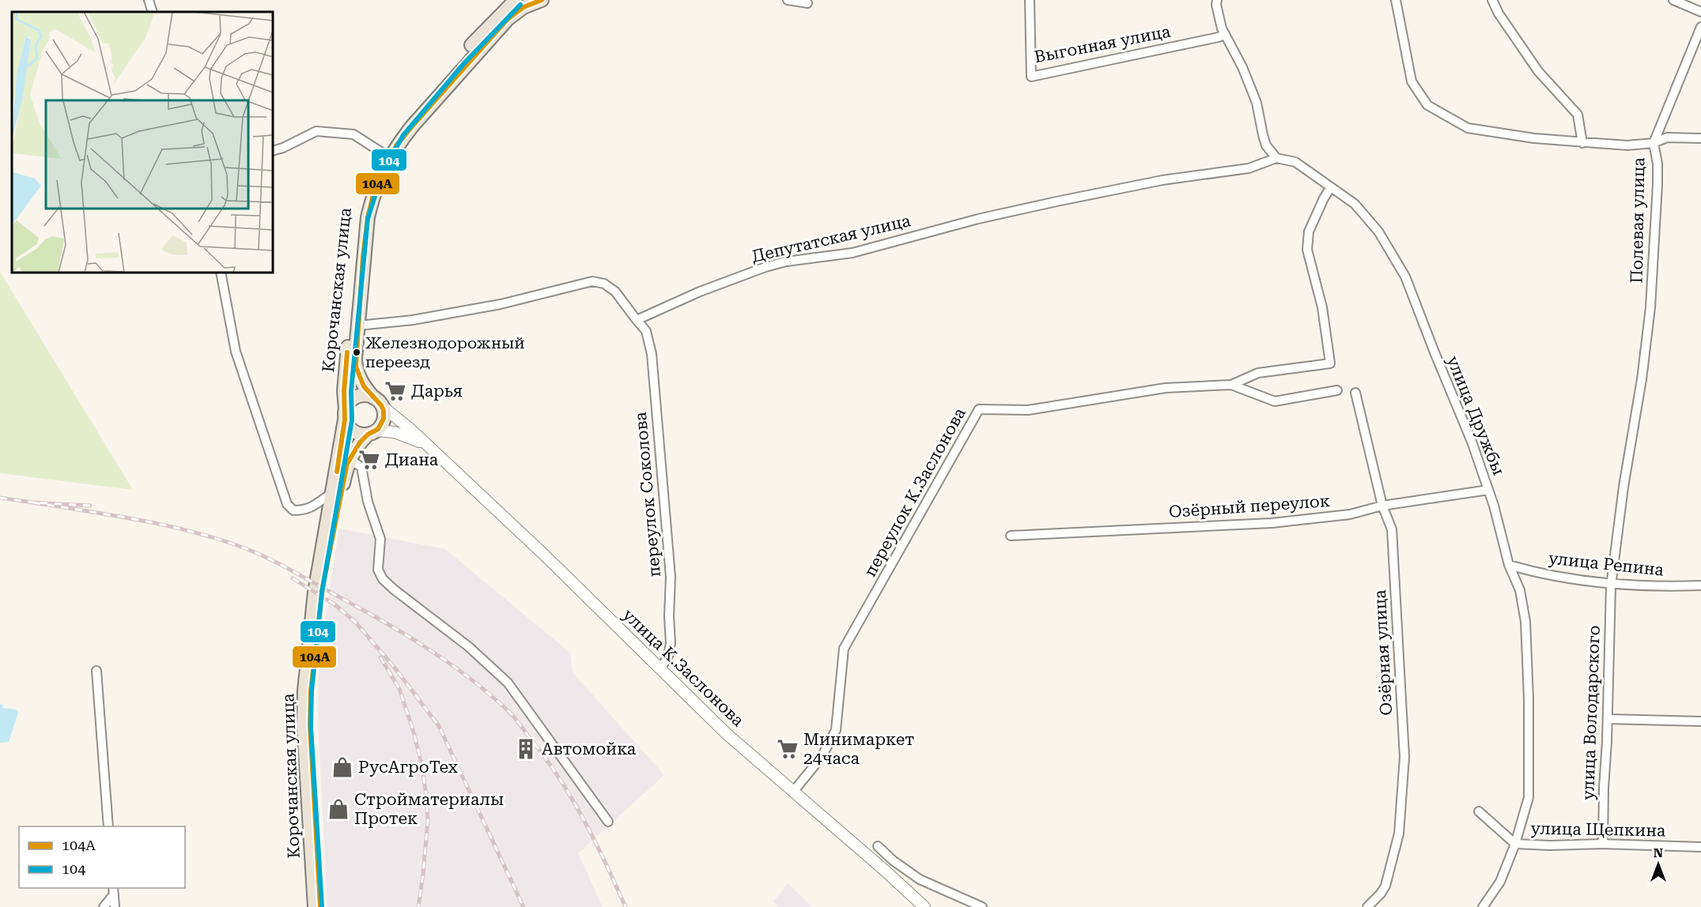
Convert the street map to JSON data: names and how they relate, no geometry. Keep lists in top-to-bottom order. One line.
{"streets":{"main road":["Корочанская улица"],"street":["Выгонная улица","Полевая улица","Депутатская улица","улица Дружбы","переулок К.Заслонова","переулок Соколова","Озёрный переулок","улица Репина","Озёрная улица","улица К.Заслонова","улица Володарского","улица Щепкина"]},"crossings":[["Полевая улица","улица Репина"],["Полевая улица","улица Володарского"],["Депутатская улица","улица Дружбы"],["Депутатская улица","переулок Соколова"],["Корочанская улица","улица К.Заслонова"],["улица Дружбы","переулок К.Заслонова"],["улица Дружбы","Озёрный переулок"],["улица Дружбы","улица Репина"],["улица Дружбы","улица Щепкина"],["переулок К.Заслонова","улица К.Заслонова"],["переулок Соколова","улица К.Заслонова"],["Озёрный переулок","Озёрная улица"],["улица Репина","улица Володарского"],["улица Володарского","улица Щепкина"]],"places":{"other":["Железнодорожный переезд"],"supermarket":["Дарья","Диана","Минимаркет 24часа"],"building":["Автомойка"],"shop":["РусАгроТех","Стройматериалы Протек"]},"lines":["transit line 104А","transit line 104"],"legend":["104А","104"],"north":"top"}
